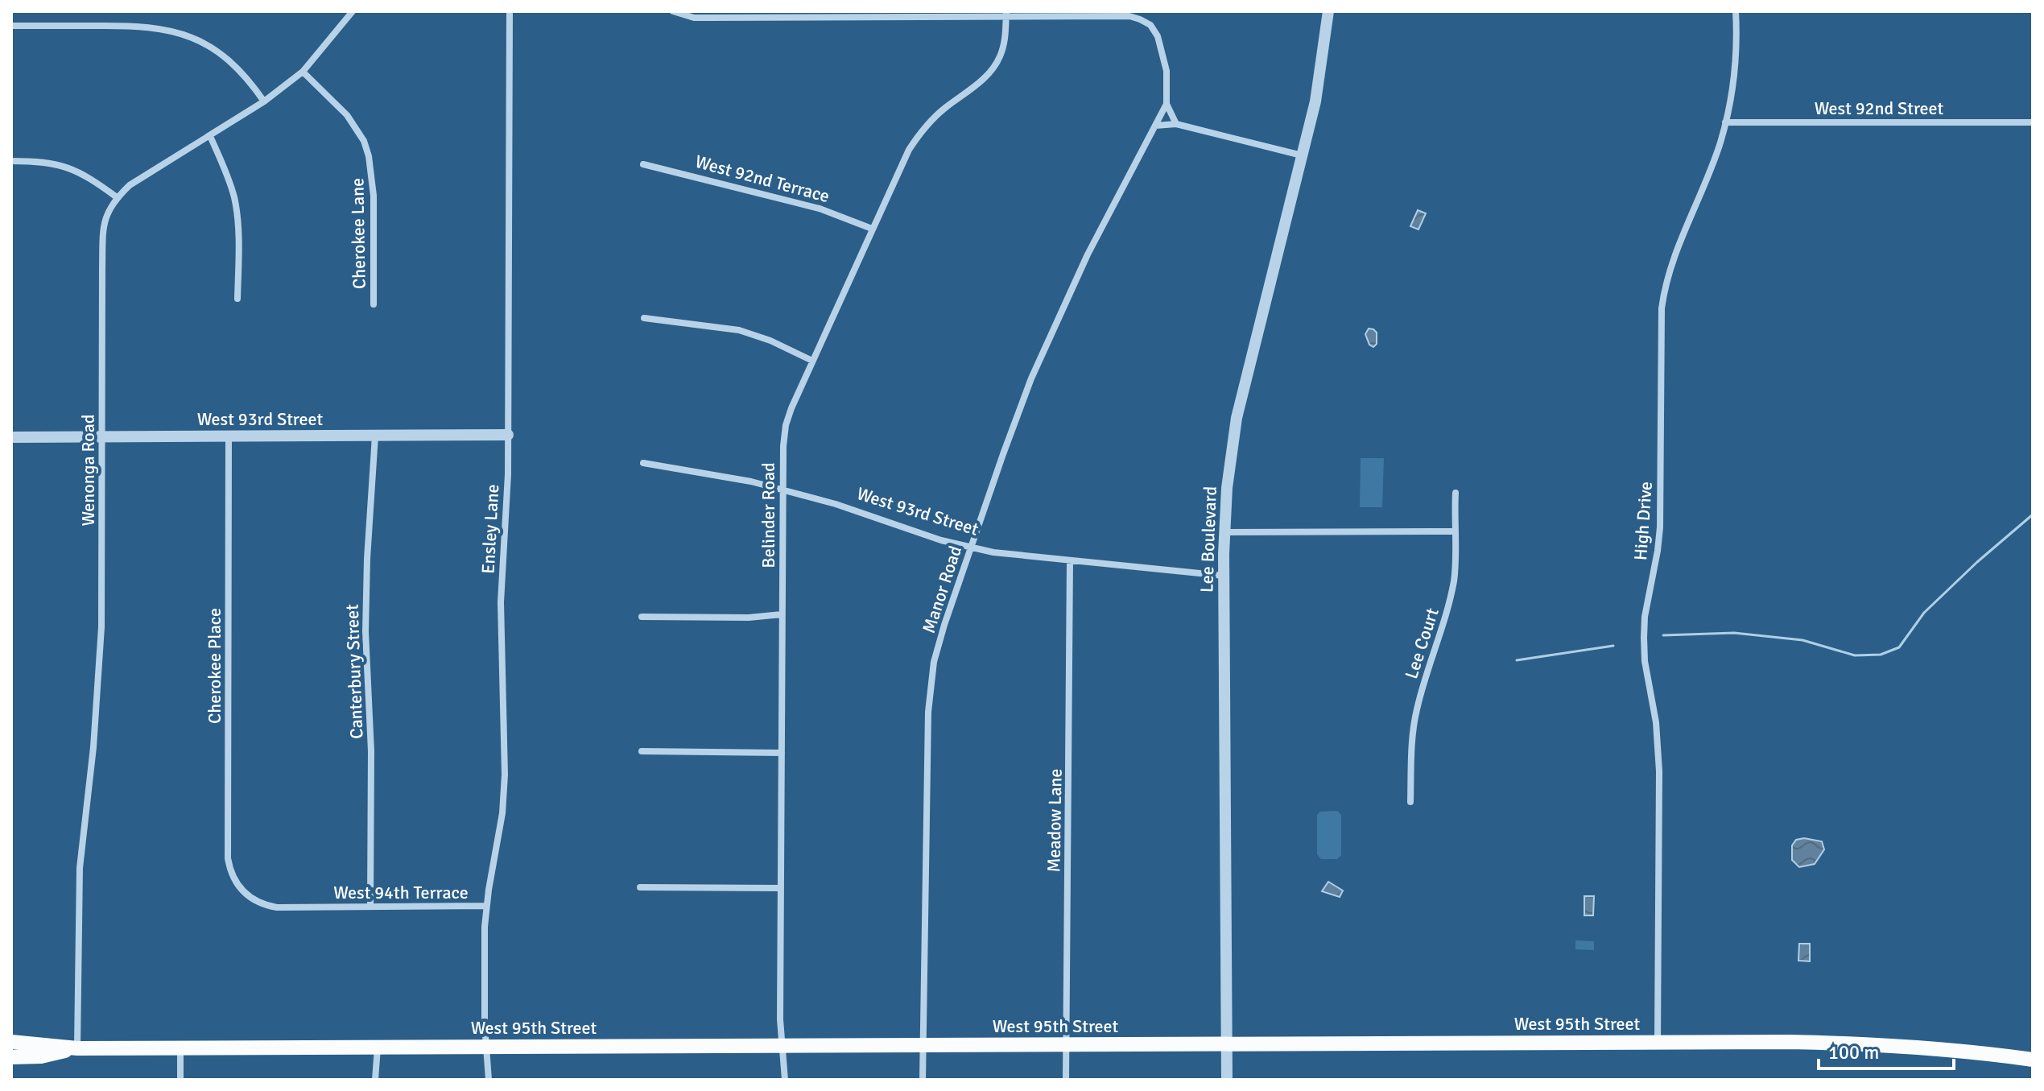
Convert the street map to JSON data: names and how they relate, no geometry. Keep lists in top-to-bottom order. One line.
{"streets":{"main road":["West 95th Street"],"street":["West 92nd Street","West 92nd Terrace","Cherokee Lane","West 93rd Street","Wenonga Road","Belinder Road","High Drive","Ensley Lane","Lee Boulevard","Manor Road","Lee Court","Cherokee Place","Canterbury Street","Meadow Lane","West 94th Terrace"]},"crossings":[["West 92nd Street","High Drive"],["West 92nd Terrace","Belinder Road"],["Cherokee Lane","Wenonga Road"],["West 93rd Street","Wenonga Road"],["West 93rd Street","Belinder Road"],["West 93rd Street","Ensley Lane"],["West 93rd Street","Lee Boulevard"],["West 93rd Street","Manor Road"],["West 93rd Street","Cherokee Place"],["West 93rd Street","Canterbury Street"],["West 93rd Street","Meadow Lane"],["Wenonga Road","West 95th Street"],["Belinder Road","Manor Road"],["Belinder Road","West 95th Street"],["High Drive","West 95th Street"],["Ensley Lane","West 94th Terrace"],["Ensley Lane","West 95th Street"],["Lee Boulevard","West 95th Street"],["Manor Road","West 95th Street"],["Cherokee Place","West 94th Terrace"],["Canterbury Street","West 94th Terrace"],["Meadow Lane","West 95th Street"]],"scale_bar":"100 m"}
